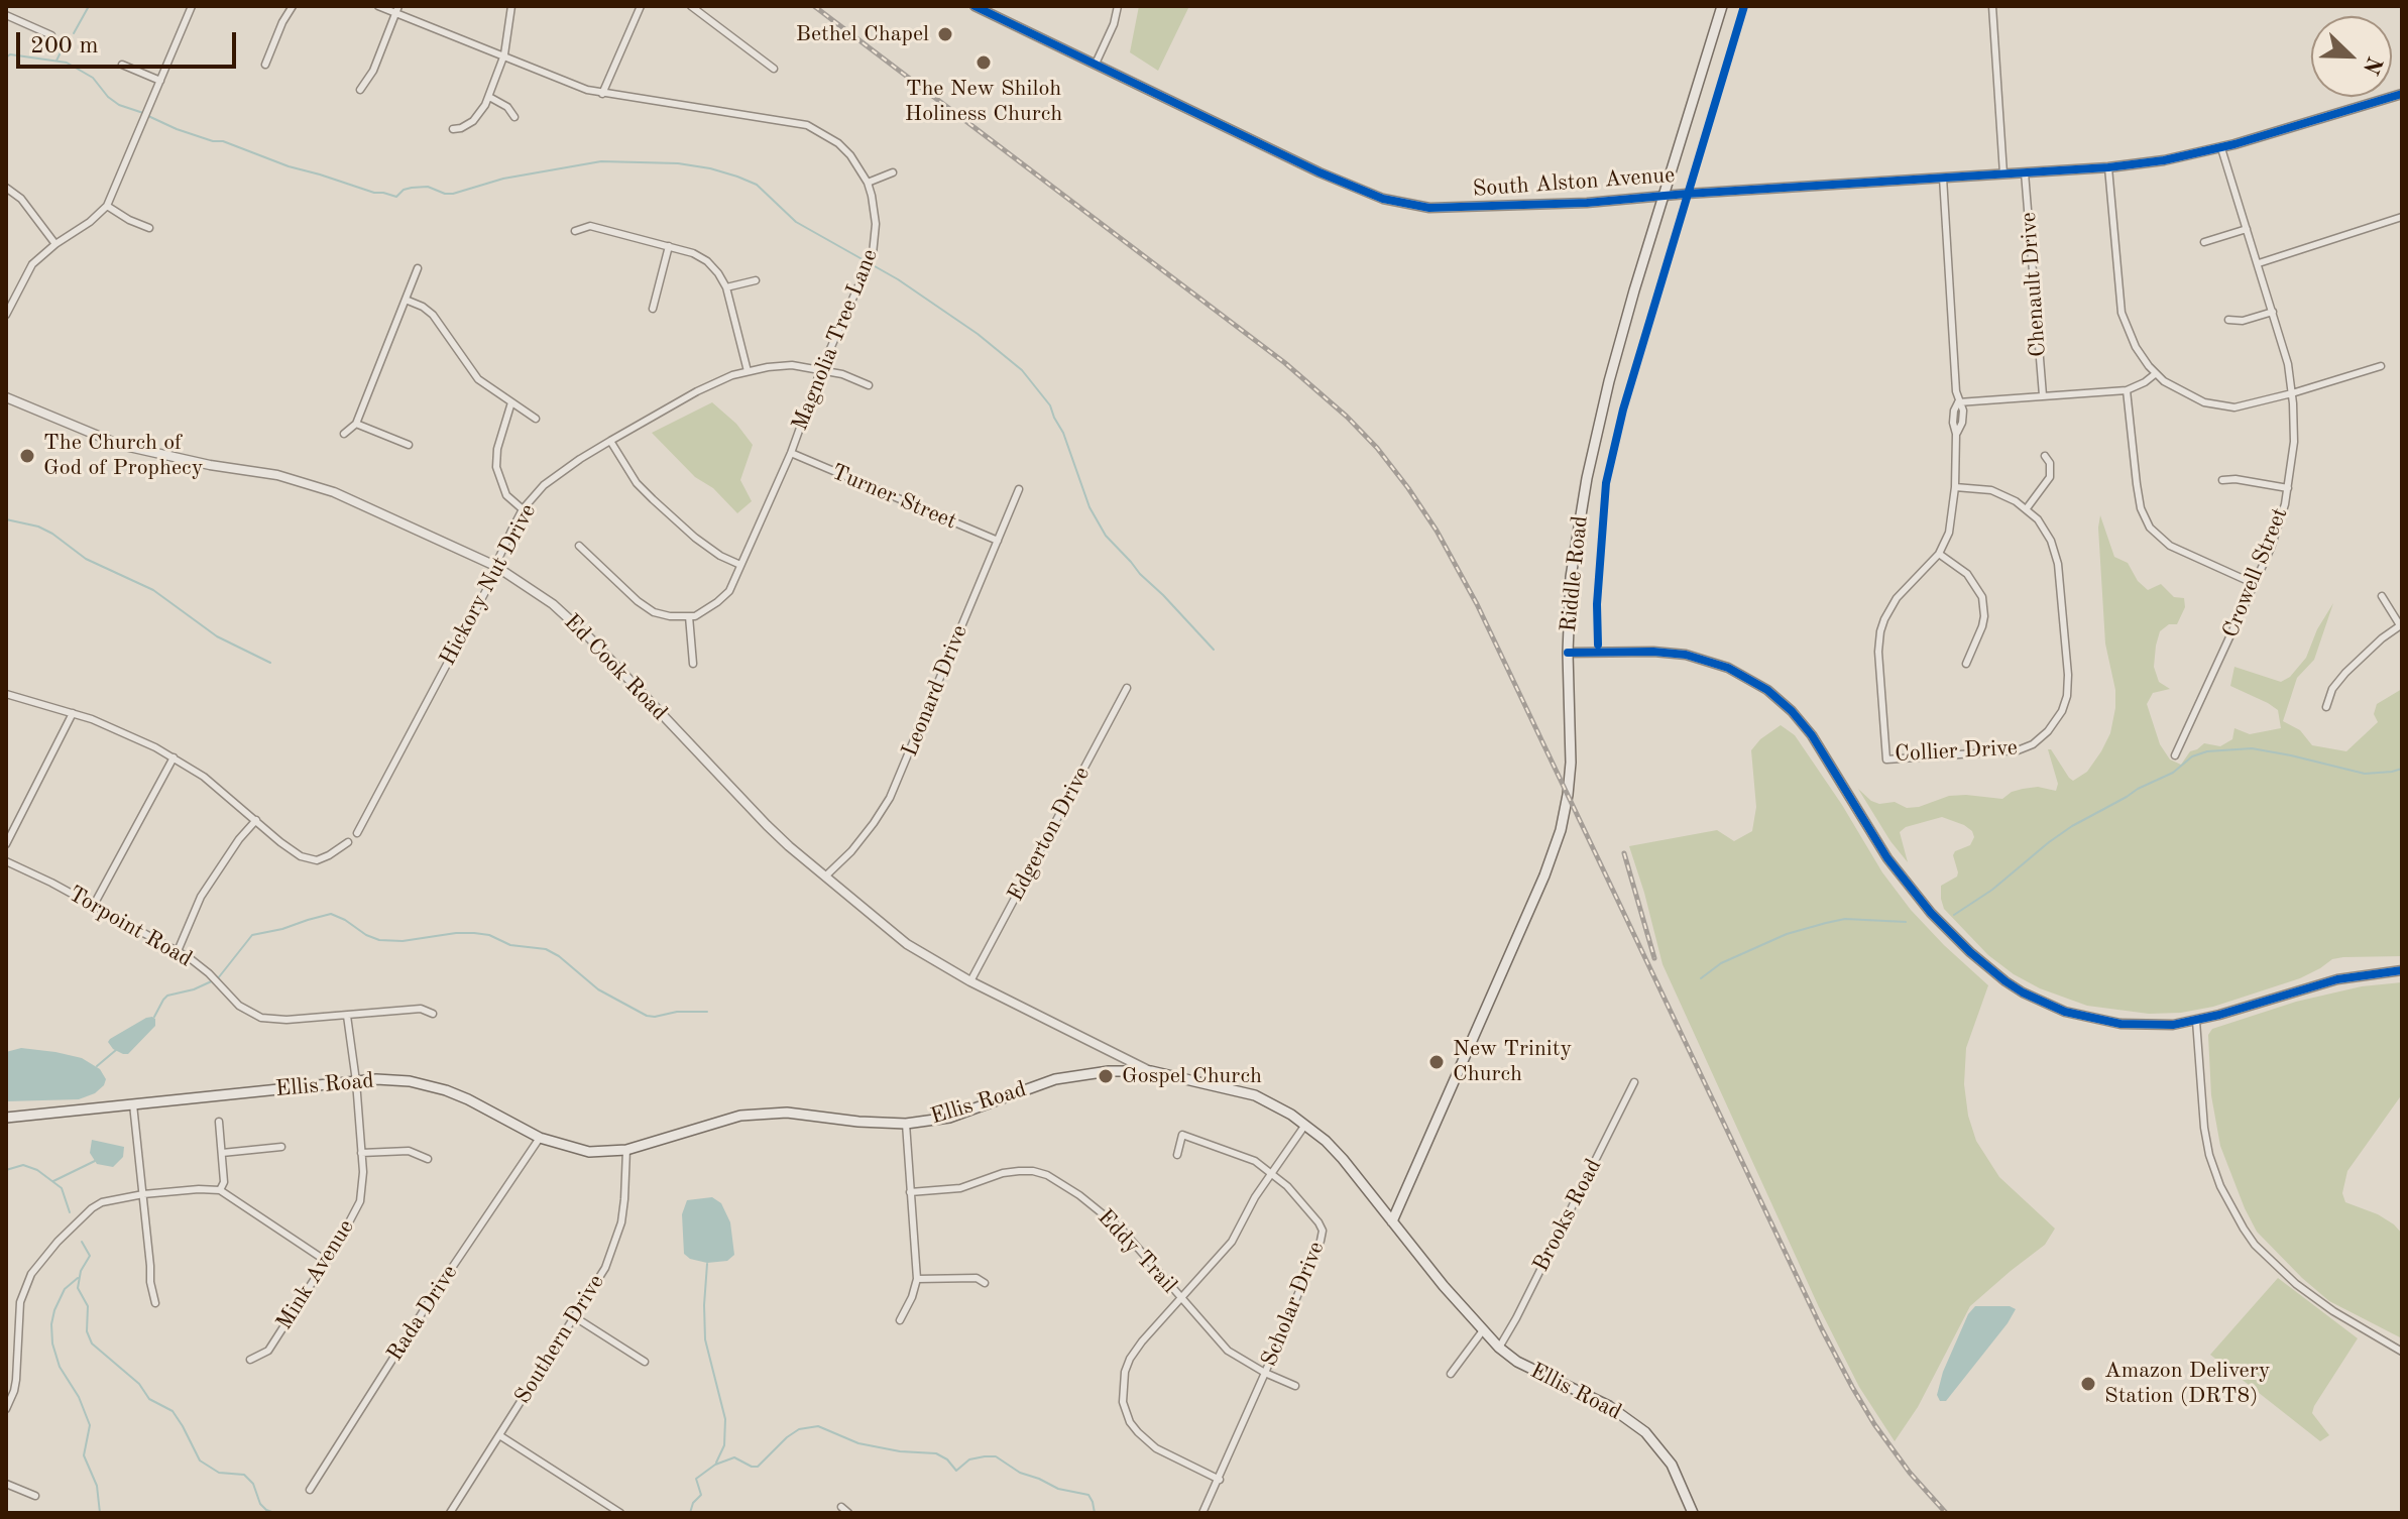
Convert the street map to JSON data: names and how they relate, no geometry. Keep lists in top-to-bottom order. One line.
{"streets":{"main road":["Riddle Road","Ellis Road"],"street":["South Alston Avenue","Chenault Drive","Magnolia Tree Lane","Turner Street","Crowell Street","Hickory Nut Drive","Ed Cook Road","Leonard Drive","Collier Drive","Edgerton Drive","Torpoint Road","Brooks Road","Eddy Trail","Mink Avenue","Scholar Drive","Rada Drive","Southern Drive"]},"crossings":[["South Alston Avenue","Chenault Drive"],["South Alston Avenue","Crowell Street"],["South Alston Avenue","Riddle Road"],["South Alston Avenue","Collier Drive"],["Magnolia Tree Lane","Turner Street"],["Magnolia Tree Lane","Hickory Nut Drive"],["Turner Street","Leonard Drive"],["Riddle Road","Ellis Road"],["Hickory Nut Drive","Ed Cook Road"],["Ed Cook Road","Leonard Drive"],["Ed Cook Road","Edgerton Drive"],["Ed Cook Road","Ellis Road"],["Torpoint Road","Mink Avenue"],["Ellis Road","Brooks Road"],["Ellis Road","Mink Avenue"],["Ellis Road","Rada Drive"],["Ellis Road","Southern Drive"],["Eddy Trail","Scholar Drive"]],"places":["Bethel Chapel","The New Shiloh Holiness Church","The Church of God of Prophecy","New Trinity Church","Gospel Church","Amazon Delivery Station (DRT8)"],"scale_bar":"200 m","north":"bottom right"}
